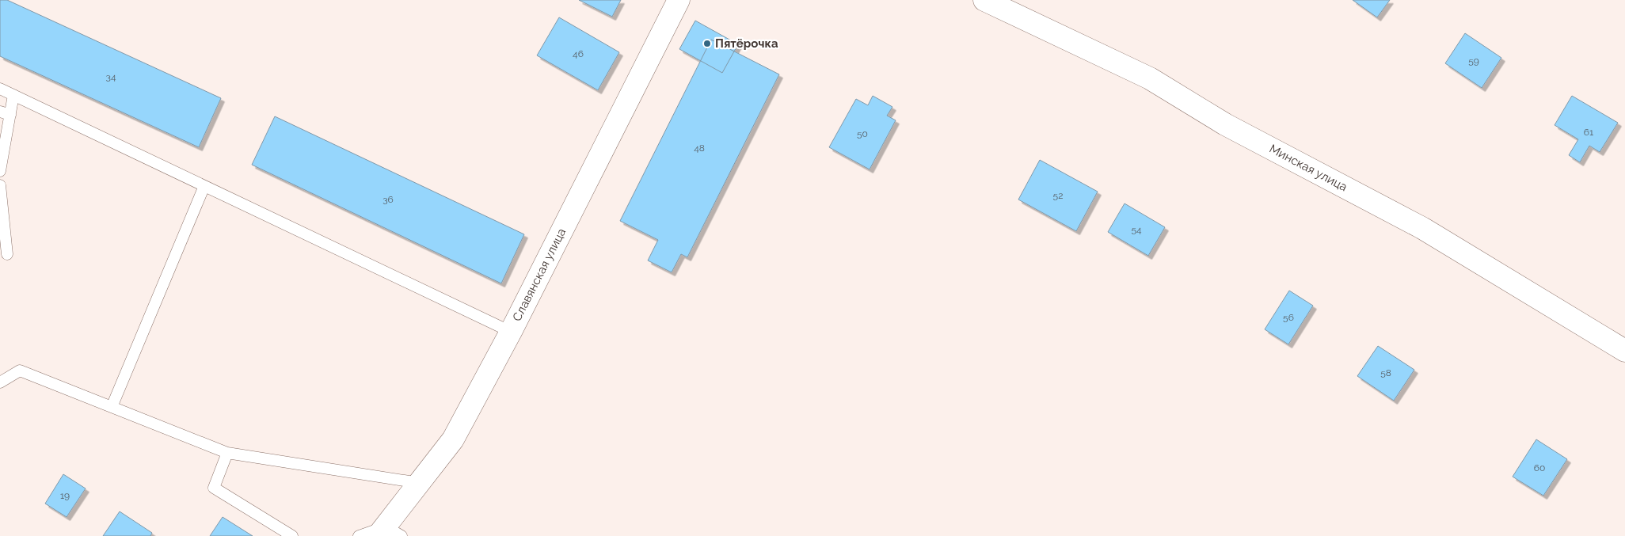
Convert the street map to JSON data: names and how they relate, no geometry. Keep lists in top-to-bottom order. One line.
{"streets":{"main road":["Минская улица","Славянская улица"]},"places":["Пятёрочка"],"house_numbers":["46","59","34","61","50","48","52","36","54","56","58","60","19"]}
